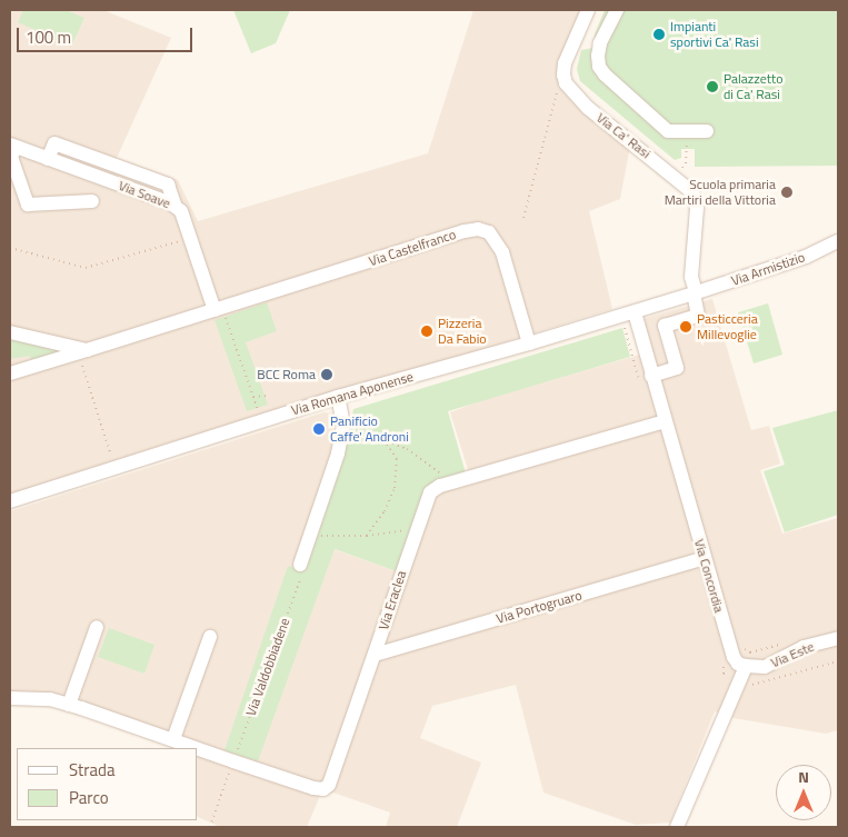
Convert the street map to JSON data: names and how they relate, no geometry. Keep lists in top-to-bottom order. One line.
{"streets":{"street":["Via Ca' Rasi","Via Soave","Via Castelfranco","Via Armistizio","Via Romana Aponense","Via Concordia","Via Eraclea","Via Portogruaro","Via Este"],"path":["Via Valdobbiadene"]},"crossings":[["Via Ca' Rasi","Via Armistizio"],["Via Ca' Rasi","Via Romana Aponense"],["Via Ca' Rasi","Via Concordia"],["Via Soave","Via Castelfranco"],["Via Castelfranco","Via Romana Aponense"],["Via Armistizio","Via Romana Aponense"],["Via Romana Aponense","Via Concordia"],["Via Concordia","Via Eraclea"],["Via Concordia","Via Portogruaro"],["Via Concordia","Via Este"],["Via Eraclea","Via Portogruaro"],["Via Eraclea","Via Valdobbiadene"]],"places":["Impianti sportivi Ca' Rasi","Palazzetto di Ca' Rasi","Scuola primaria Martiri della Vittoria","Pasticceria Millevoglie","Pizzeria Da Fabio","BCC Roma","Panificio Caffe' Androni"],"legend":["Strada","Parco"],"scale_bar":"100 m","north":"top"}
